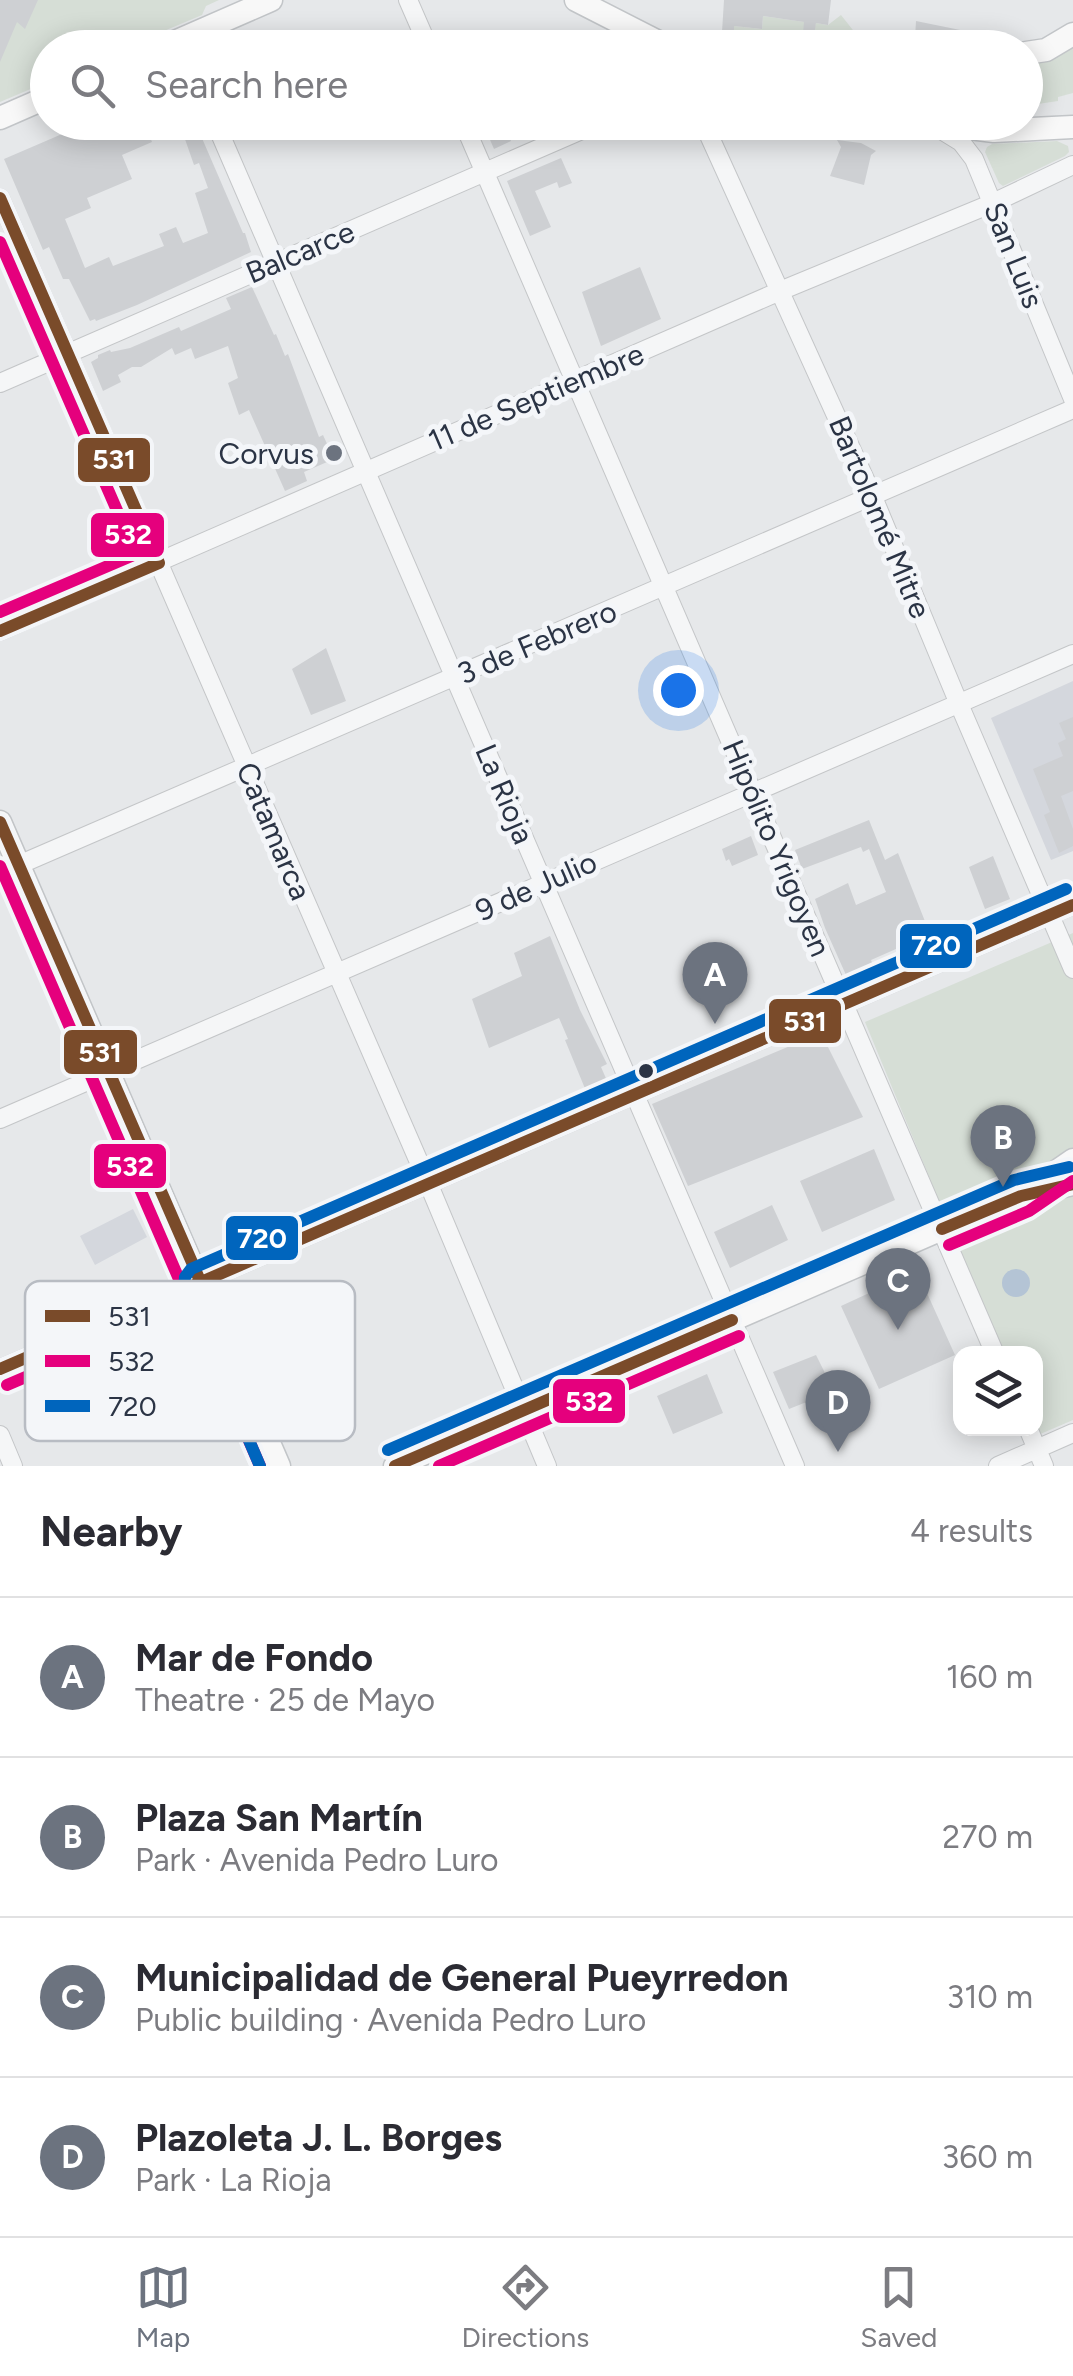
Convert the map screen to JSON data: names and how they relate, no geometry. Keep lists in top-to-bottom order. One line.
{"streets":{"street":["Balcarce","San Luis","11 de Septiembre","Bartolomé Mitre","3 de Febrero","La Rioja","Catamarca","Hipólito Yrigoyen","9 de Julio"]},"crossings":[["Balcarce","La Rioja"],["Balcarce","Catamarca"],["Balcarce","Hipólito Yrigoyen"],["San Luis","11 de Septiembre"],["11 de Septiembre","Bartolomé Mitre"],["11 de Septiembre","La Rioja"],["11 de Septiembre","Catamarca"],["11 de Septiembre","Hipólito Yrigoyen"],["Bartolomé Mitre","3 de Febrero"],["Bartolomé Mitre","9 de Julio"],["3 de Febrero","La Rioja"],["3 de Febrero","Catamarca"],["3 de Febrero","Hipólito Yrigoyen"],["La Rioja","9 de Julio"],["Catamarca","9 de Julio"],["Hipólito Yrigoyen","9 de Julio"]],"places":["Corvus"],"lines":["transit line 531","transit line 532","transit line 720"],"legend":["531","532","720"],"page":{"search":"Search here","pins":["A","B","C","D"],"heading":["Nearby","4 results"],"list":[{"mark":"A","name":"Mar de Fondo","note":"Theatre · 25 de Mayo","value":"160 m"},{"mark":"B","name":"Plaza San Martín","note":"Park · Avenida Pedro Luro","value":"270 m"},{"mark":"C","name":"Municipalidad de General Pueyrredon","note":"Public building · Avenida Pedro Luro","value":"310 m"},{"mark":"D","name":"Plazoleta J. L. Borges","note":"Park · La Rioja","value":"360 m"}],"nav":["Map","Directions","Saved"]}}
